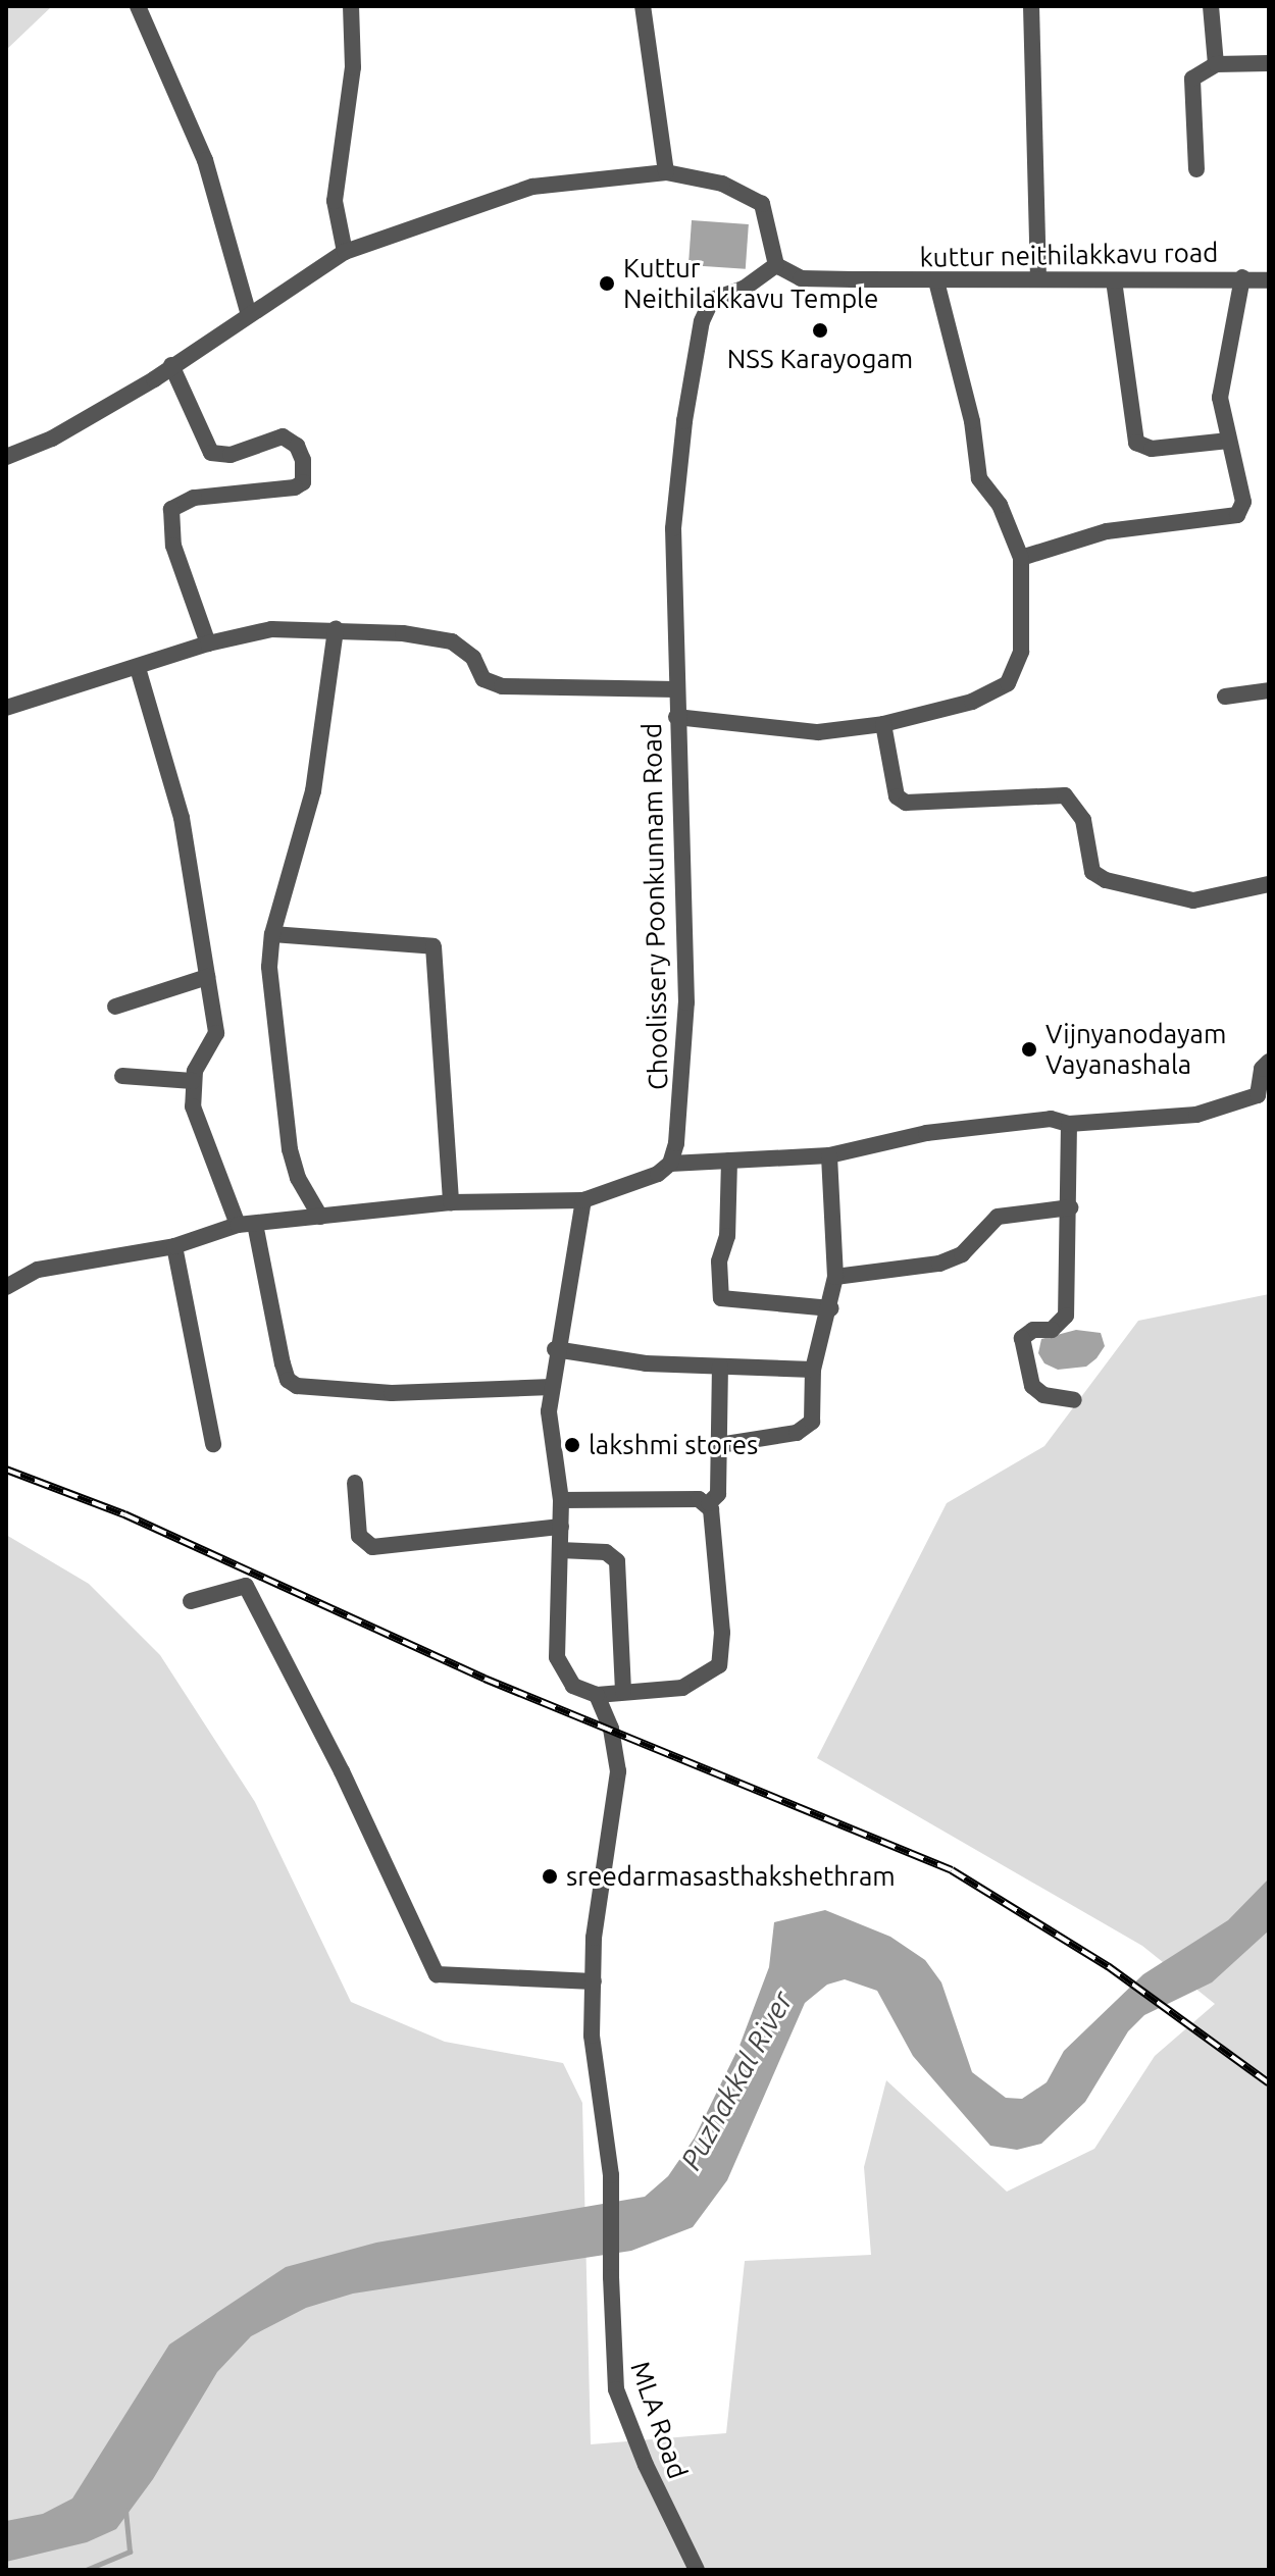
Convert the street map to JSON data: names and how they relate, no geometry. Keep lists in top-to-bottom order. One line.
{"streets":{"street":["kuttur neithilakkavu road","Choolissery Poonkunnam Road","MLA Road"]},"crossings":[["kuttur neithilakkavu road","Choolissery Poonkunnam Road"]],"water":["Puzhakkal River"],"places":["Kuttur Neithilakkavu Temple","NSS Karayogam","Vijnyanodayam Vayanashala","lakshmi stores","sreedarmasasthakshethram"]}
